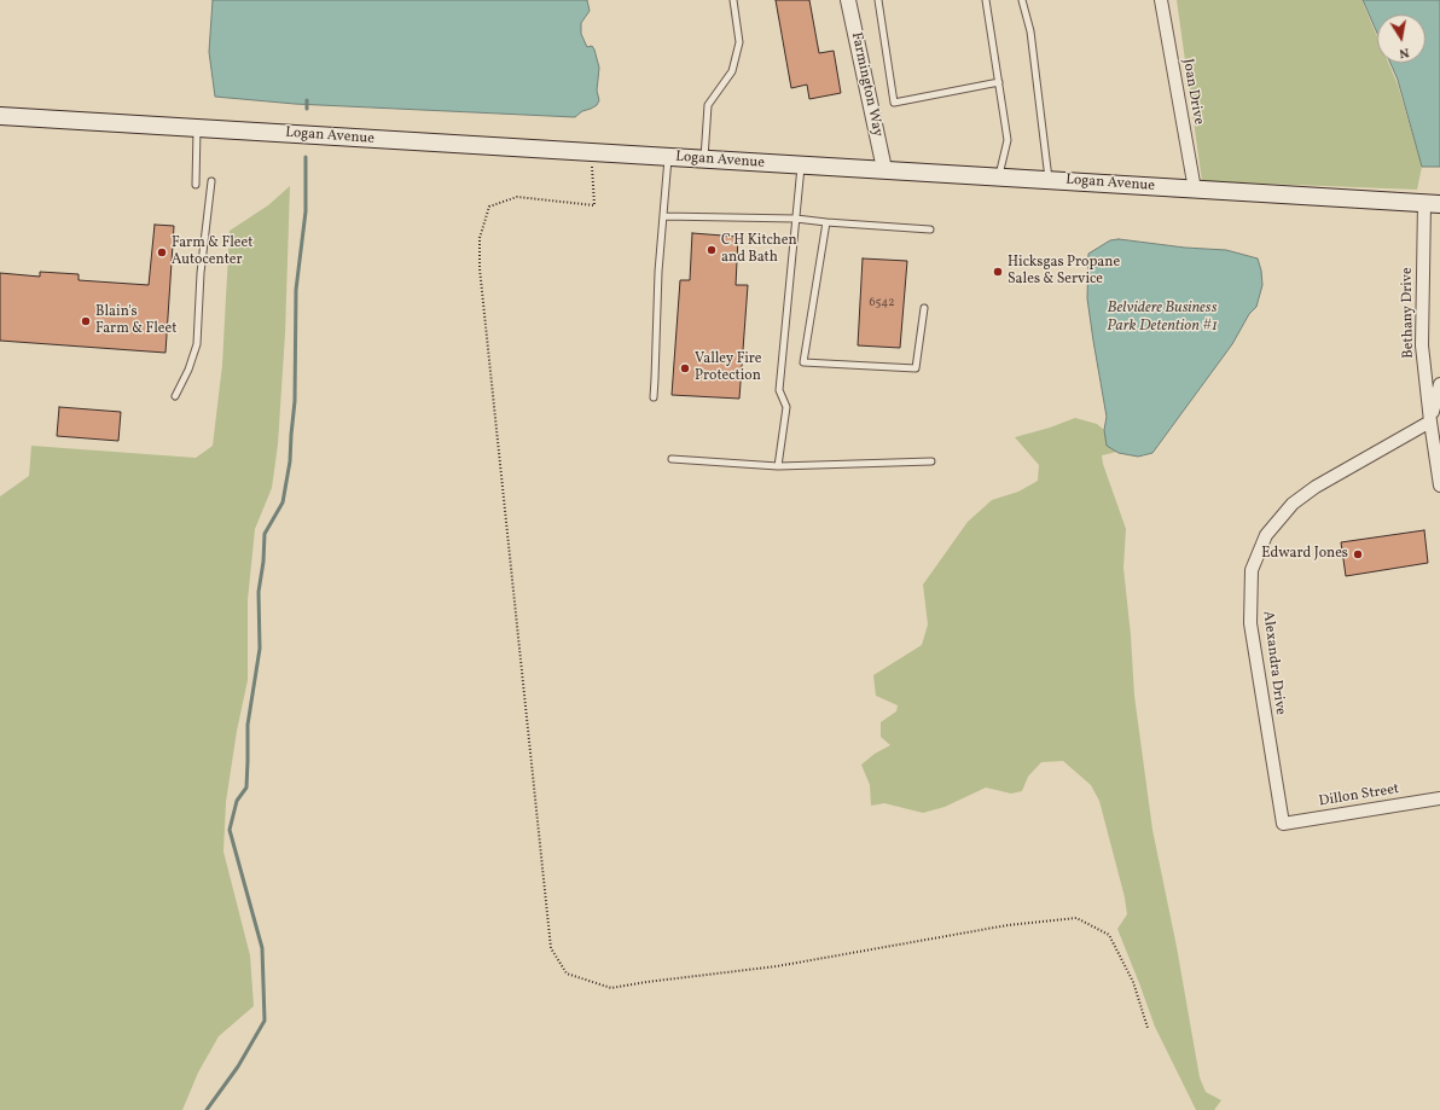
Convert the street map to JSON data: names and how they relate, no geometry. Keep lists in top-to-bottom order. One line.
{"streets":{"main road":["Logan Avenue"],"street":["Farmington Way","Joan Drive","Bethany Drive","Alexandra Drive","Dillon Street"]},"crossings":[["Farmington Way","Logan Avenue"],["Joan Drive","Logan Avenue"],["Logan Avenue","Bethany Drive"],["Bethany Drive","Alexandra Drive"],["Alexandra Drive","Dillon Street"]],"water":["Belvidere Business Park Detention #1"],"places":["C H Kitchen and Bath","Farm & Fleet Autocenter","Hicksgas Propane Sales & Service","Blain's Farm & Fleet","Valley Fire Protection","Edward Jones"],"house_numbers":["6542"],"north":"bottom"}
